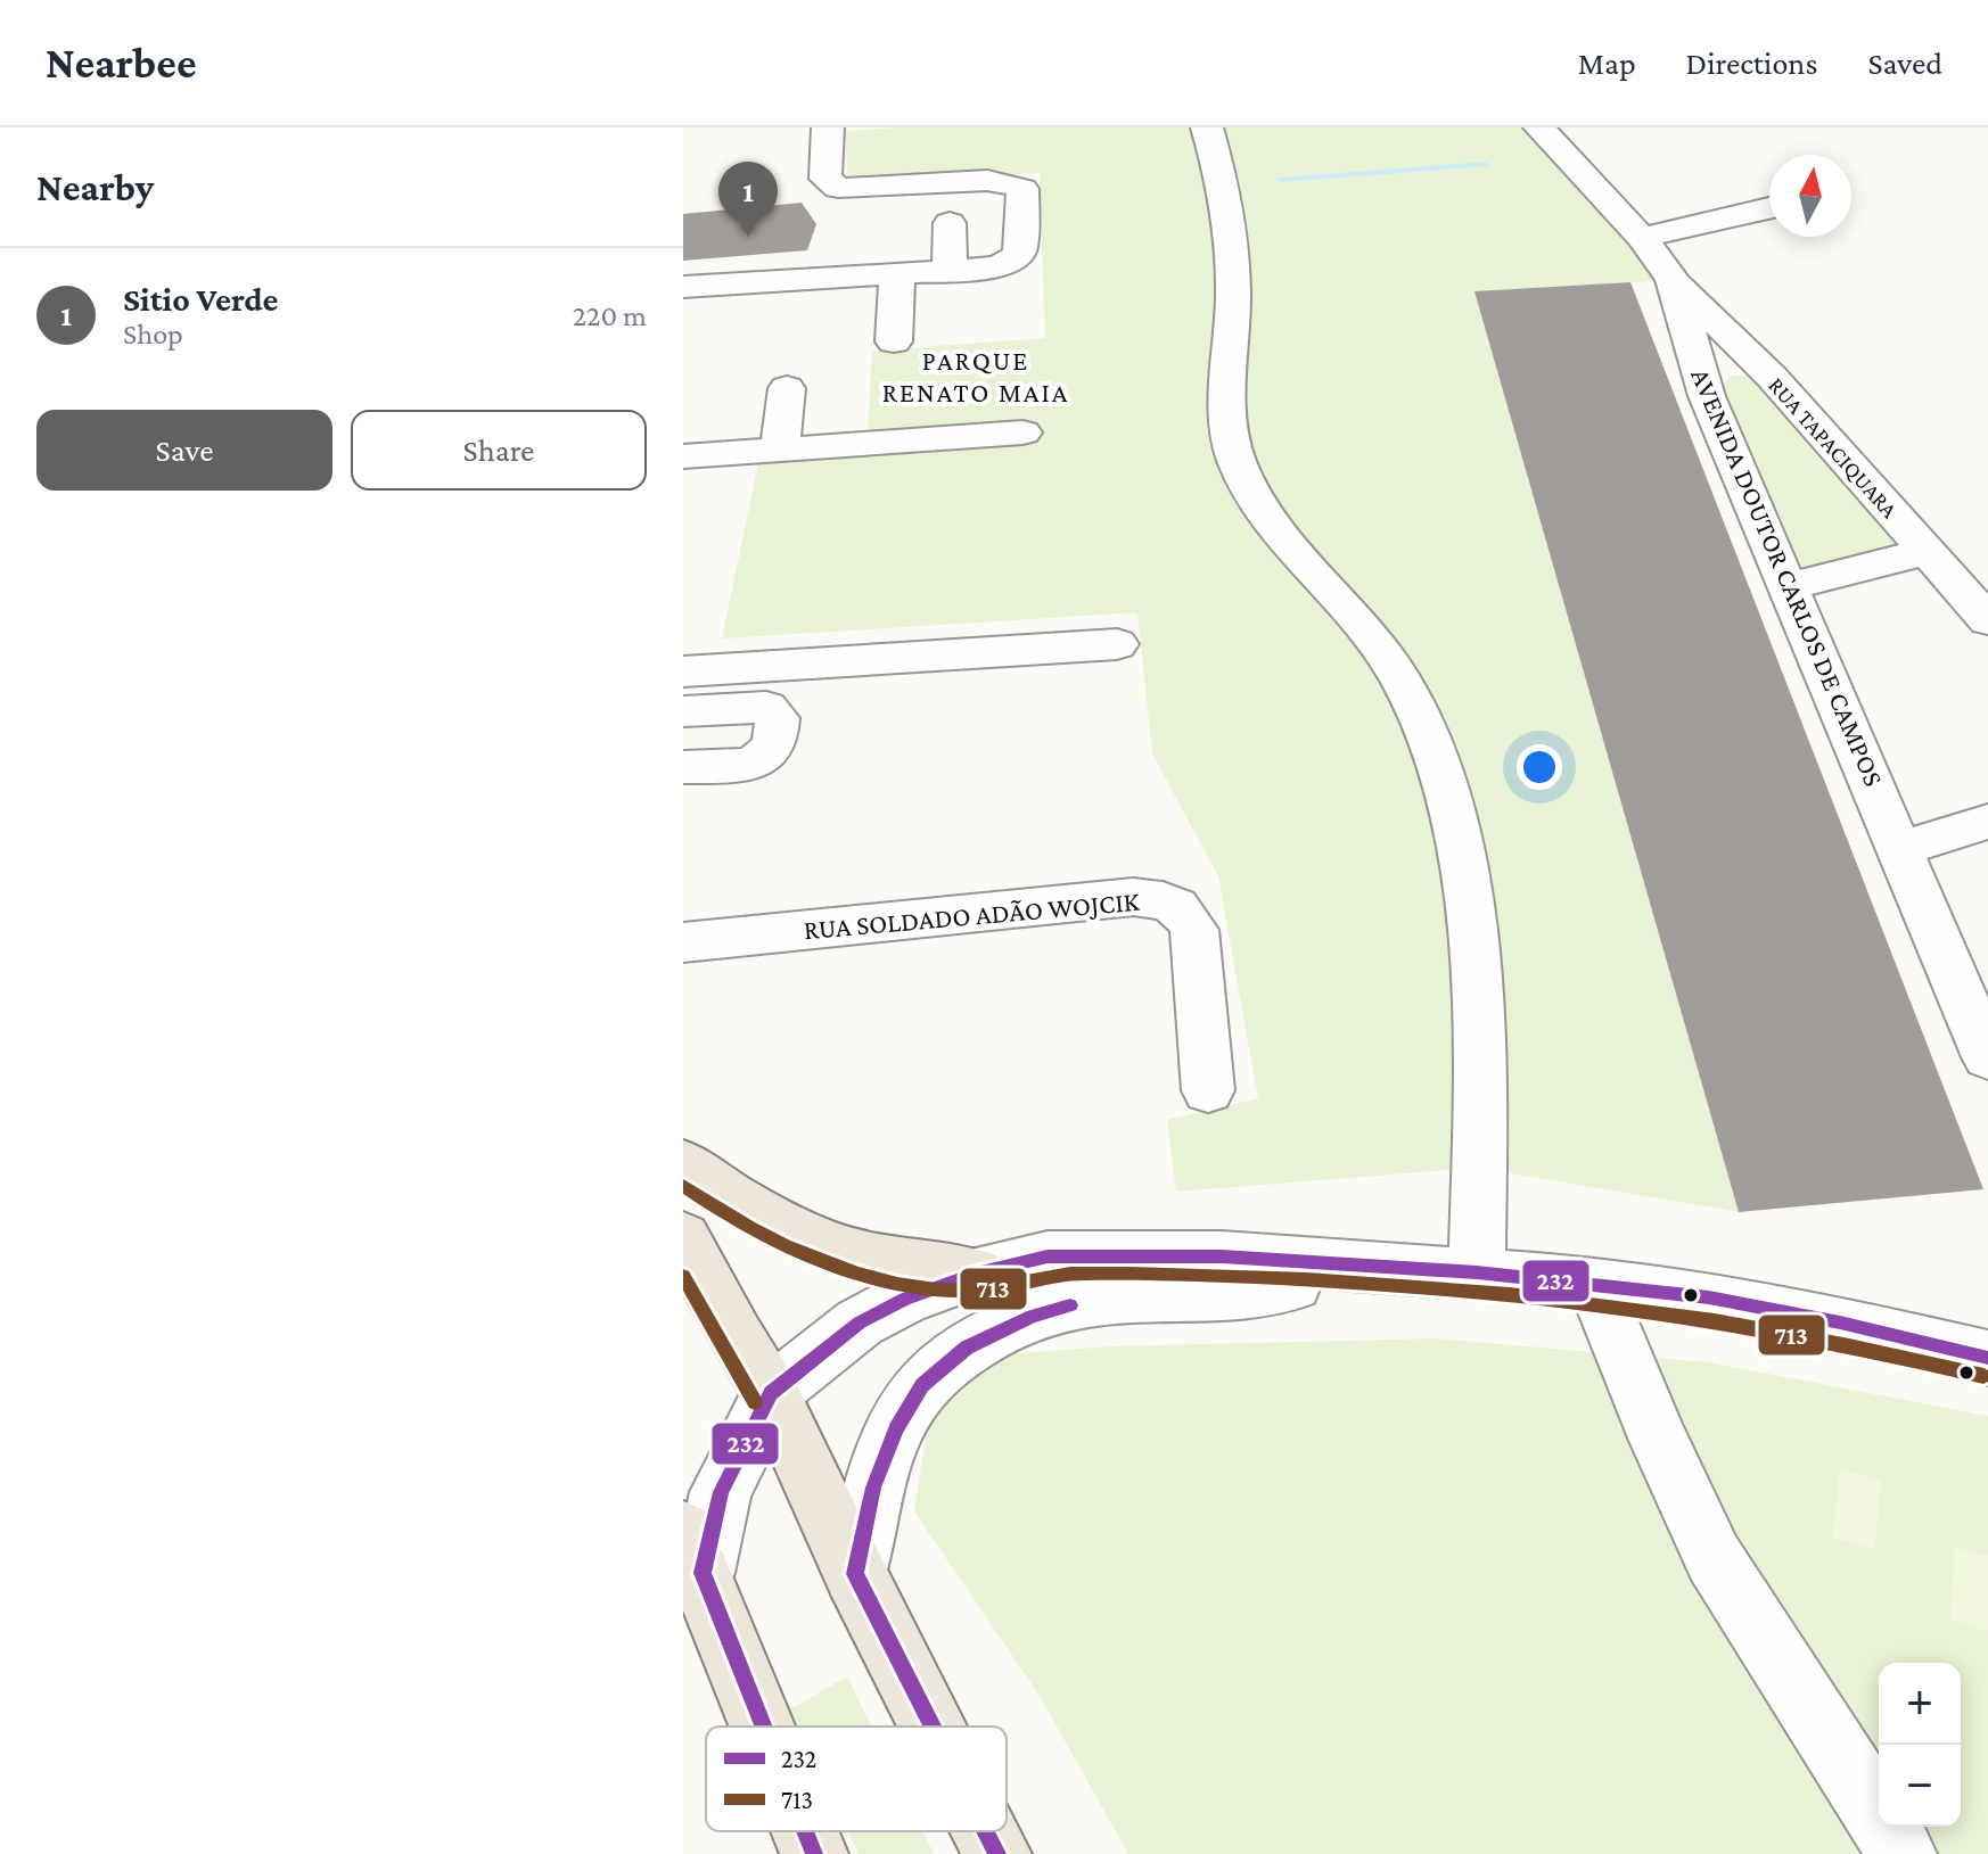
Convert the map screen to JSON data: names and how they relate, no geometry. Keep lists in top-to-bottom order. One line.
{"streets":{"street":["RUA TAPACIQUARA","AVENIDA DOUTOR CARLOS DE CAMPOS","RUA SOLDADO ADÃO WOJCIK"]},"crossings":[["RUA TAPACIQUARA","AVENIDA DOUTOR CARLOS DE CAMPOS"]],"districts":["PARQUE RENATO MAIA"],"lines":["transit line 713","transit line 232"],"legend":["232","713"],"north":"top","page":{"header":"Nearbee","nav":["Map","Directions","Saved"],"heading":"Nearby","pins":"1","list":[{"mark":"1","name":"Sitio Verde","note":"Shop","value":"220 m"}],"buttons":["Save","Share"],"map_buttons":["+","−"]}}
